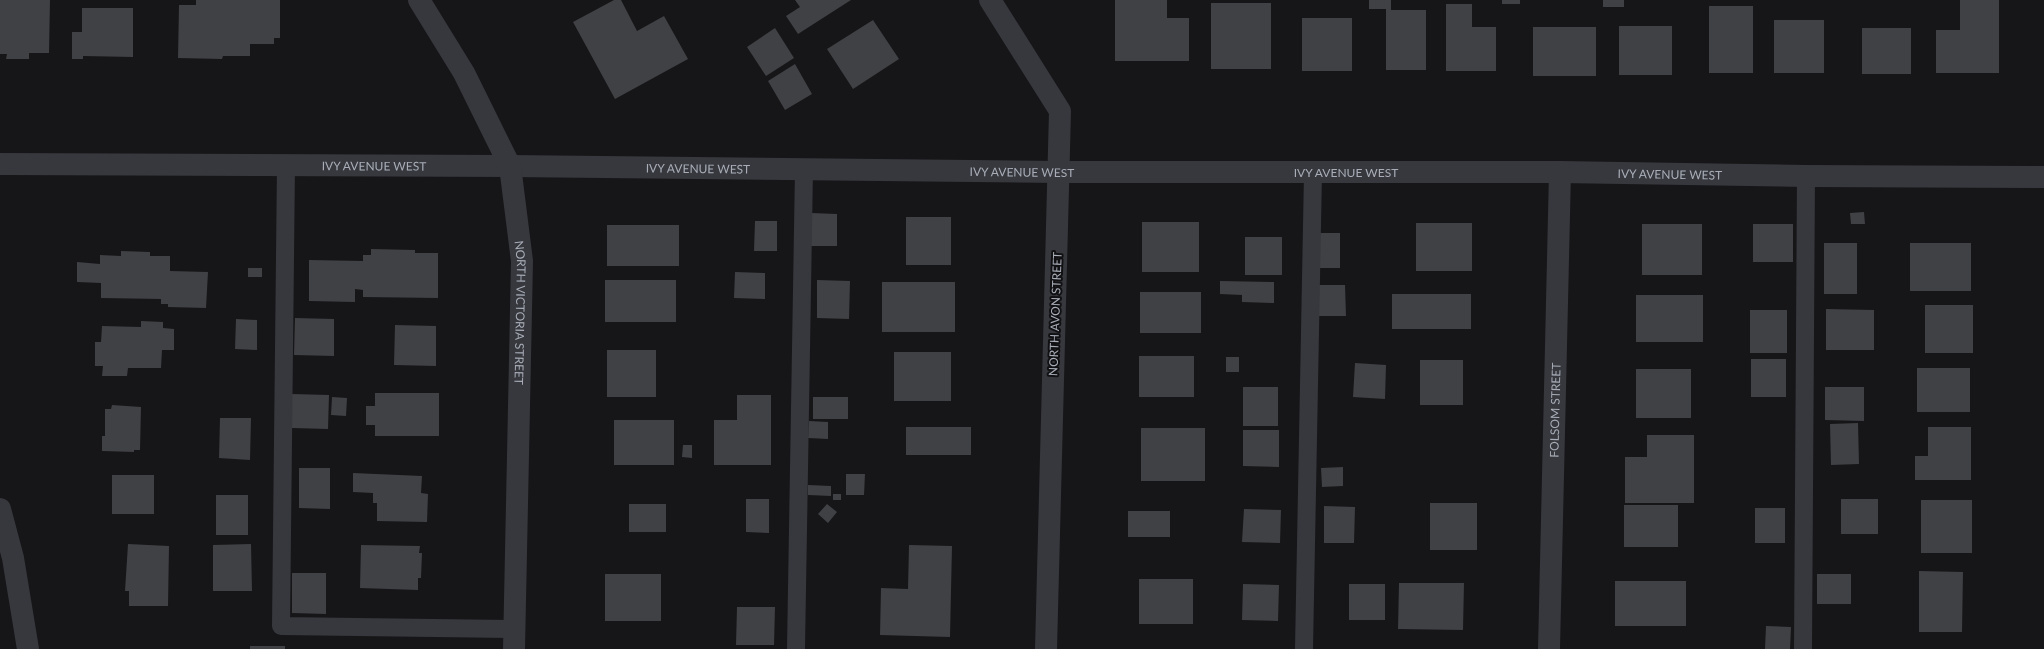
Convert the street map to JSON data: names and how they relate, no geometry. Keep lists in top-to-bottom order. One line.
{"streets":{"street":["IVY AVENUE WEST","NORTH VICTORIA STREET","NORTH AVON STREET","FOLSOM STREET"]},"crossings":[["IVY AVENUE WEST","NORTH VICTORIA STREET"],["IVY AVENUE WEST","NORTH AVON STREET"],["IVY AVENUE WEST","FOLSOM STREET"]]}
